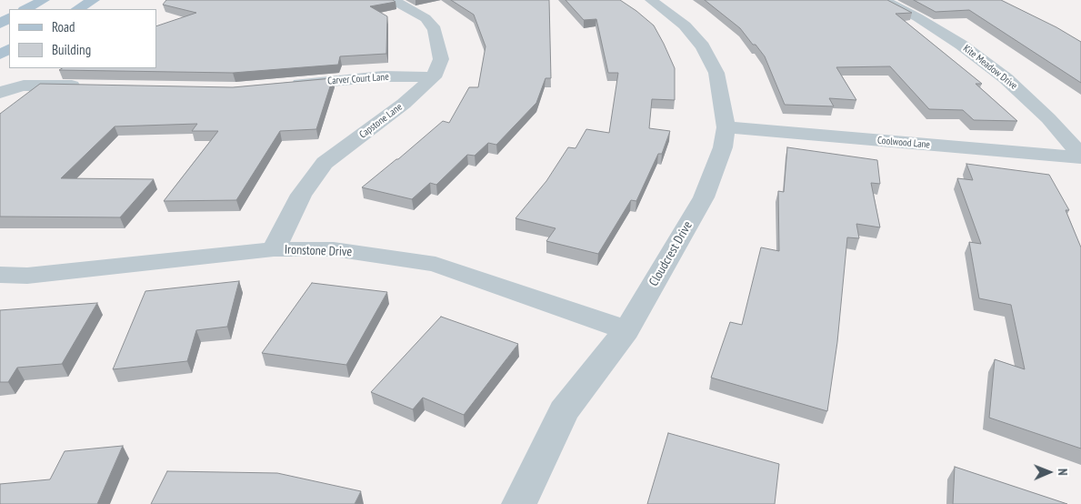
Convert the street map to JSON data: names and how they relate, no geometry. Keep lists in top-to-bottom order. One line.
{"streets":{"street":["Kite Meadow Drive","Carver Court Lane","Capstone Lane","Coolwood Lane","Ironstone Drive","Cloudcrest Drive"]},"crossings":[["Kite Meadow Drive","Coolwood Lane"],["Carver Court Lane","Capstone Lane"],["Capstone Lane","Ironstone Drive"],["Coolwood Lane","Cloudcrest Drive"],["Ironstone Drive","Cloudcrest Drive"]],"legend":["Road","Building"],"north":"right"}
